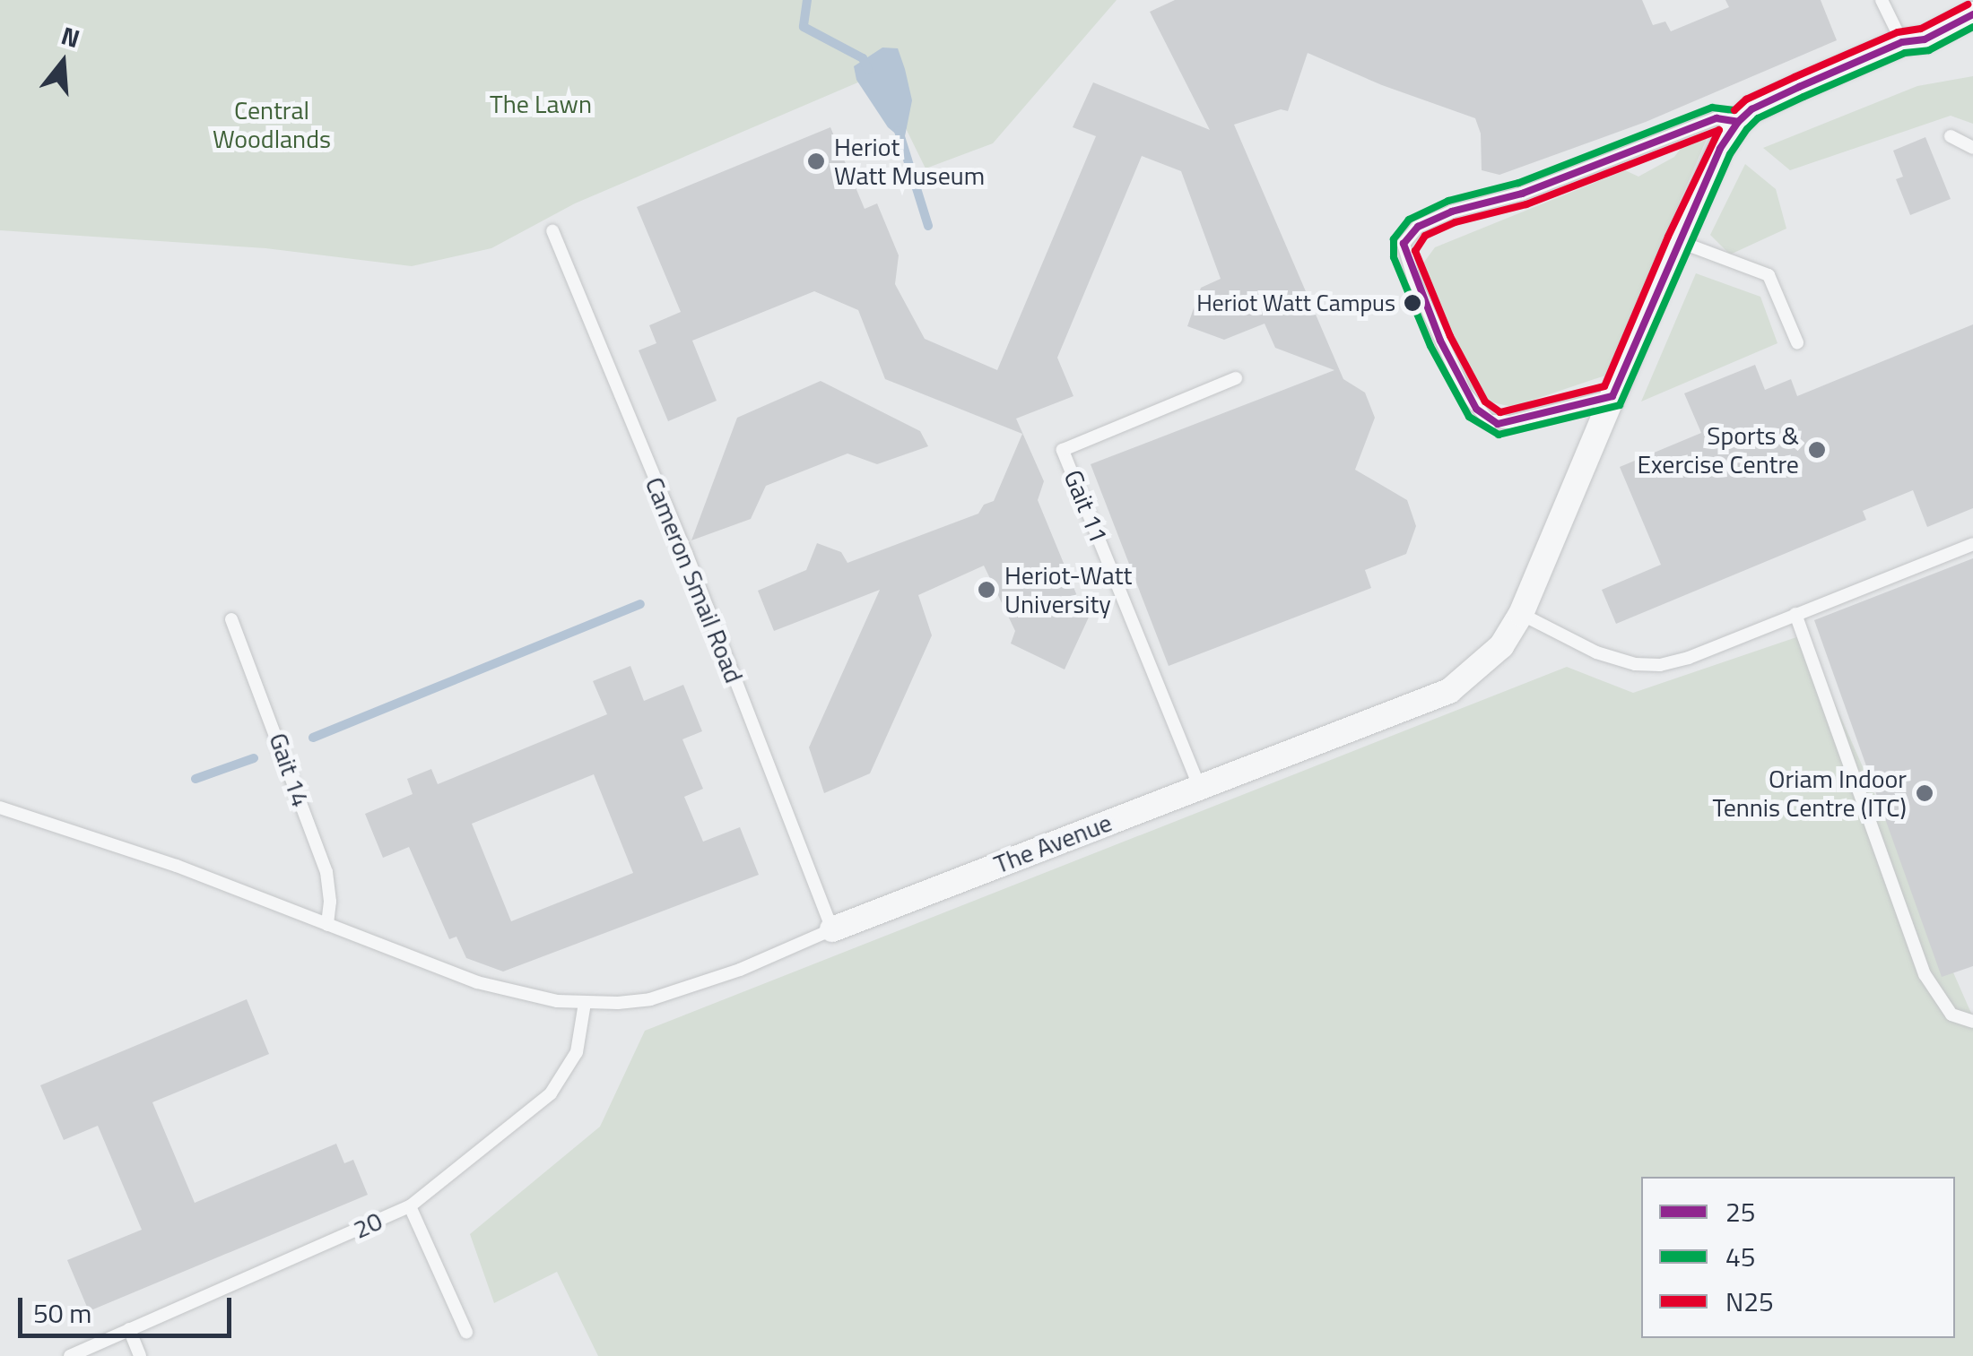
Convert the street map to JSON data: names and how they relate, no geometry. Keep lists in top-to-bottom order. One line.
{"streets":{"street":["The Avenue"],"lane":["Gait 11","Cameron Smail Road","Gait 14","20"]},"crossings":[["Gait 11","The Avenue"],["Cameron Smail Road","The Avenue"],["Gait 14","The Avenue"],["The Avenue","20"]],"parks":["The Lawn","Central Woodlands"],"places":["Heriot Watt Museum","Heriot Watt Campus","Sports & Exercise Centre","Heriot-Watt University","Oriam Indoor Tennis Centre (ITC)"],"lines":["transit line N25","transit line 25","transit line 45"],"legend":["25","45","N25"],"scale_bar":"50 m","north":"top"}
